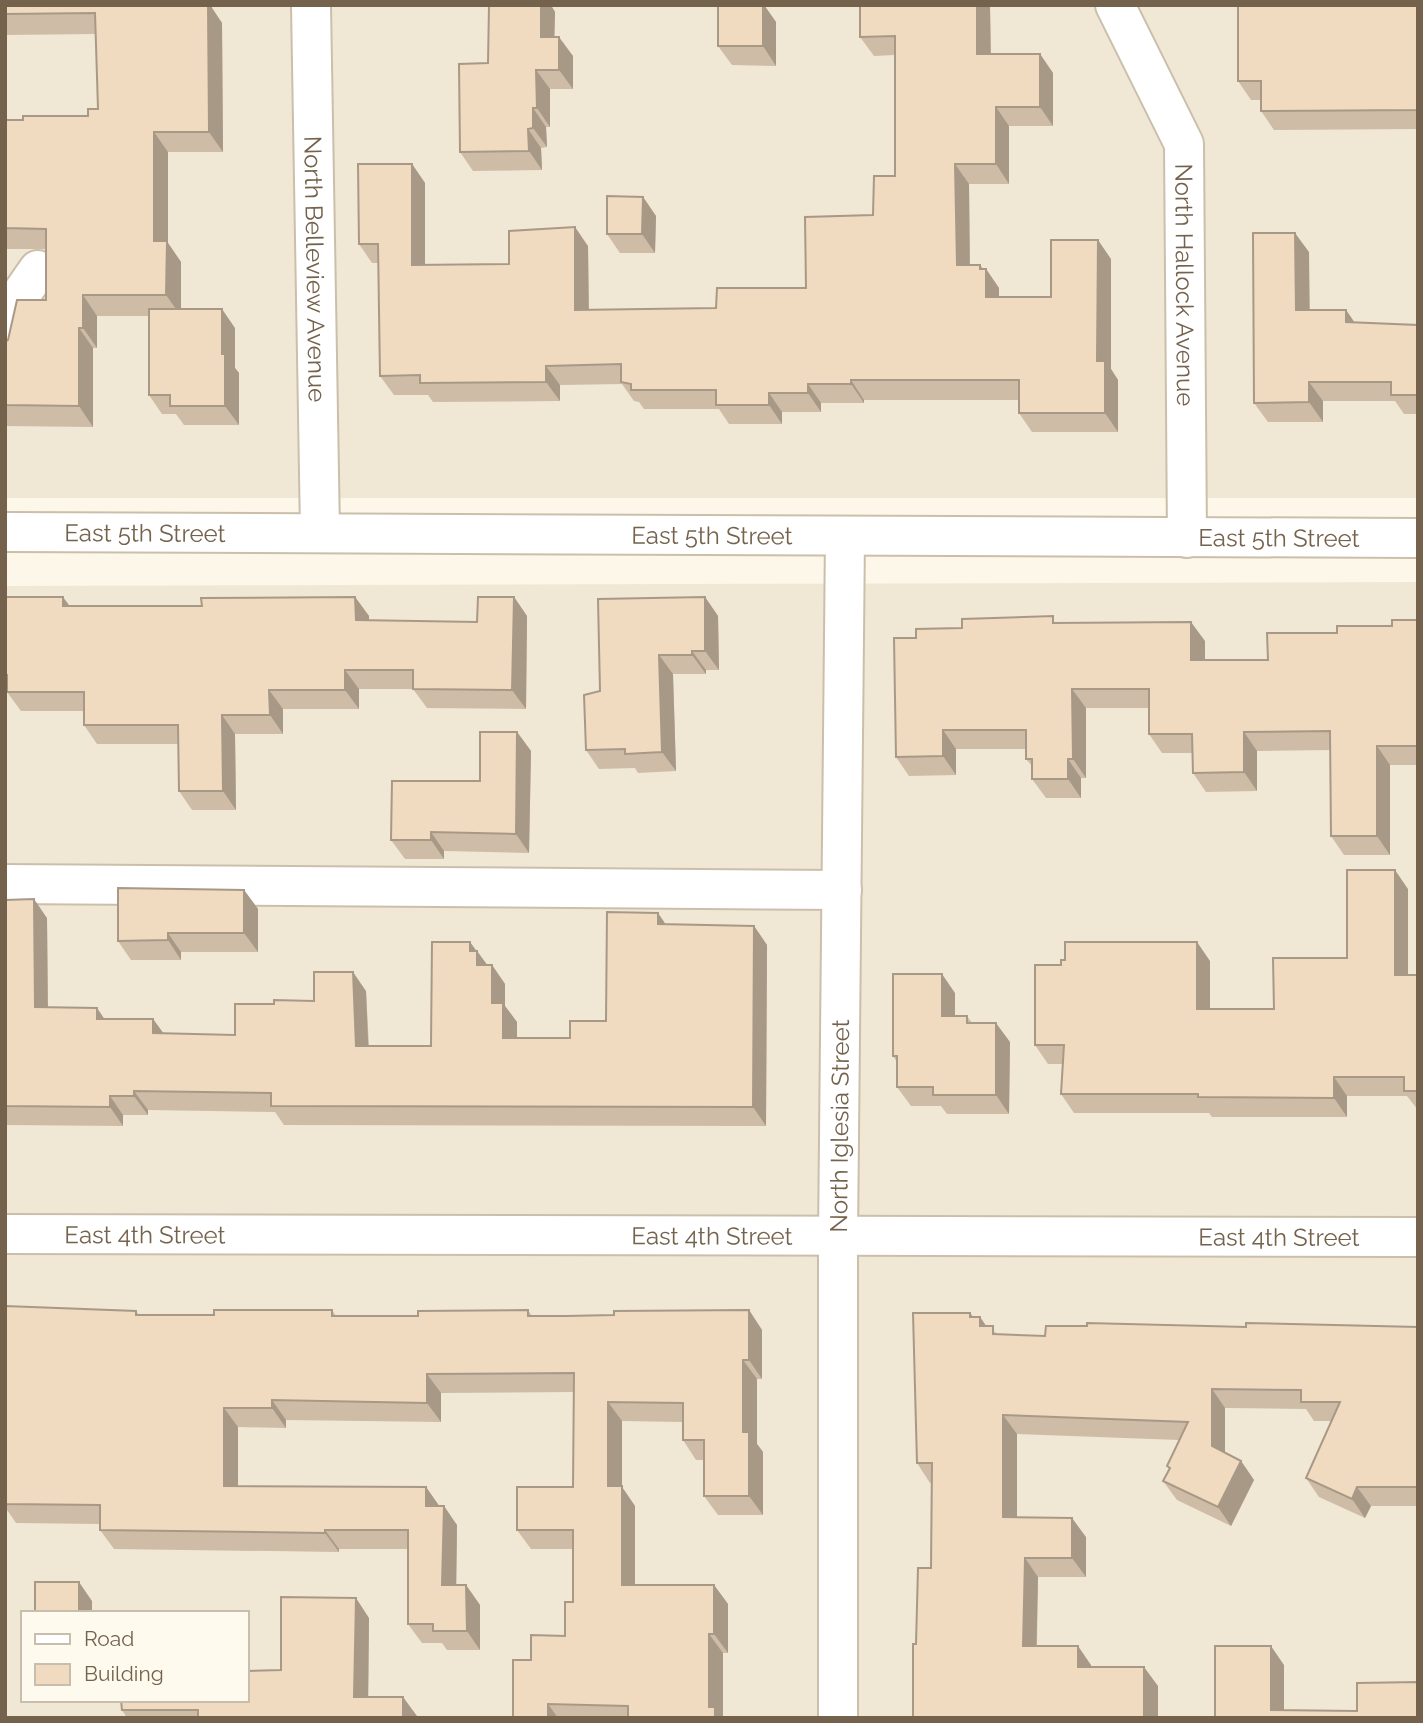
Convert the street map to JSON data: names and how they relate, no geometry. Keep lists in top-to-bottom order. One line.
{"streets":{"street":["North Belleview Avenue","North Hallock Avenue","East 5th Street","North Iglesia Street","East 4th Street"]},"crossings":[["North Belleview Avenue","East 5th Street"],["North Hallock Avenue","East 5th Street"],["East 5th Street","North Iglesia Street"],["North Iglesia Street","East 4th Street"]],"legend":["Road","Building"]}
